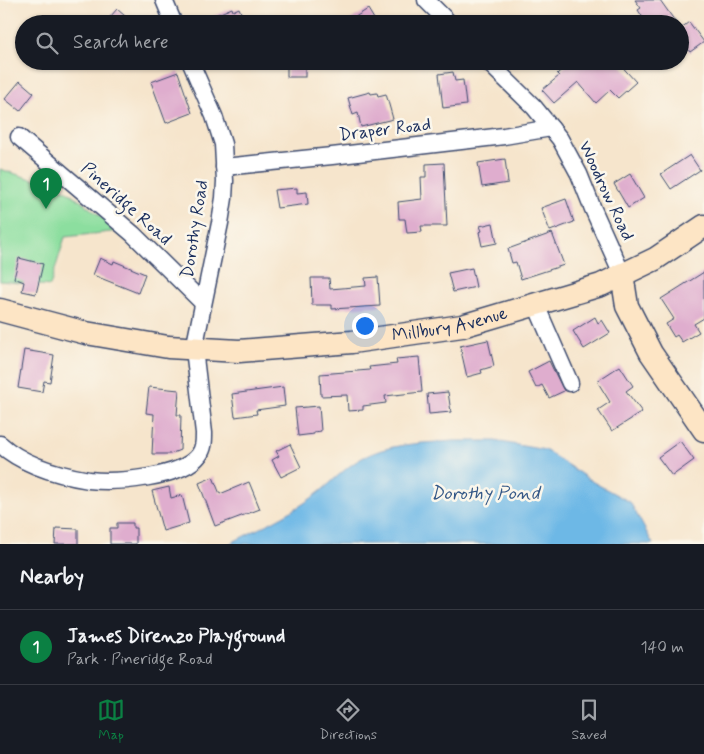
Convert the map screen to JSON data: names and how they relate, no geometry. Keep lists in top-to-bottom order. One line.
{"streets":{"main road":["Millbury Avenue"],"street":["Draper Road","Woodrow Road","Pineridge Road","Dorothy Road"]},"crossings":[["Draper Road","Woodrow Road"],["Draper Road","Dorothy Road"],["Woodrow Road","Millbury Avenue"],["Pineridge Road","Dorothy Road"],["Dorothy Road","Millbury Avenue"]],"water":["Dorothy Pond"],"page":{"search":"Search here","pins":"1","heading":"Nearby","list":[{"mark":"1","name":"James Direnzo Playground","note":"Park · Pineridge Road","value":"140 m"}],"nav":["Map","Directions","Saved"]}}
